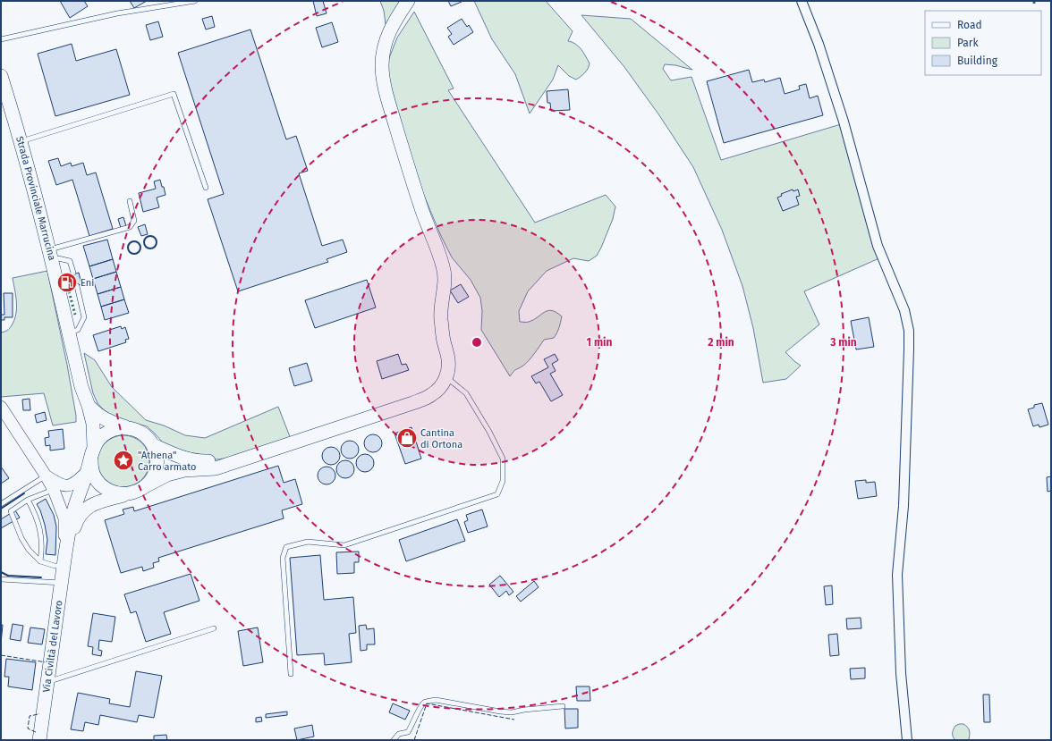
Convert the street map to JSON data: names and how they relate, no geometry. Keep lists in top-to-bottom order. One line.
{"streets":{"main road":["Strada Provinciale Marrucina","Via Civiltà del Lavoro"]},"places":{"fuel station":["Eni"],"shop":["Cantina di Ortona"],"place":["\"Athena\" Carro armato"]},"legend":["Road","Park","Building"],"rings":["1 min","2 min","3 min"]}
